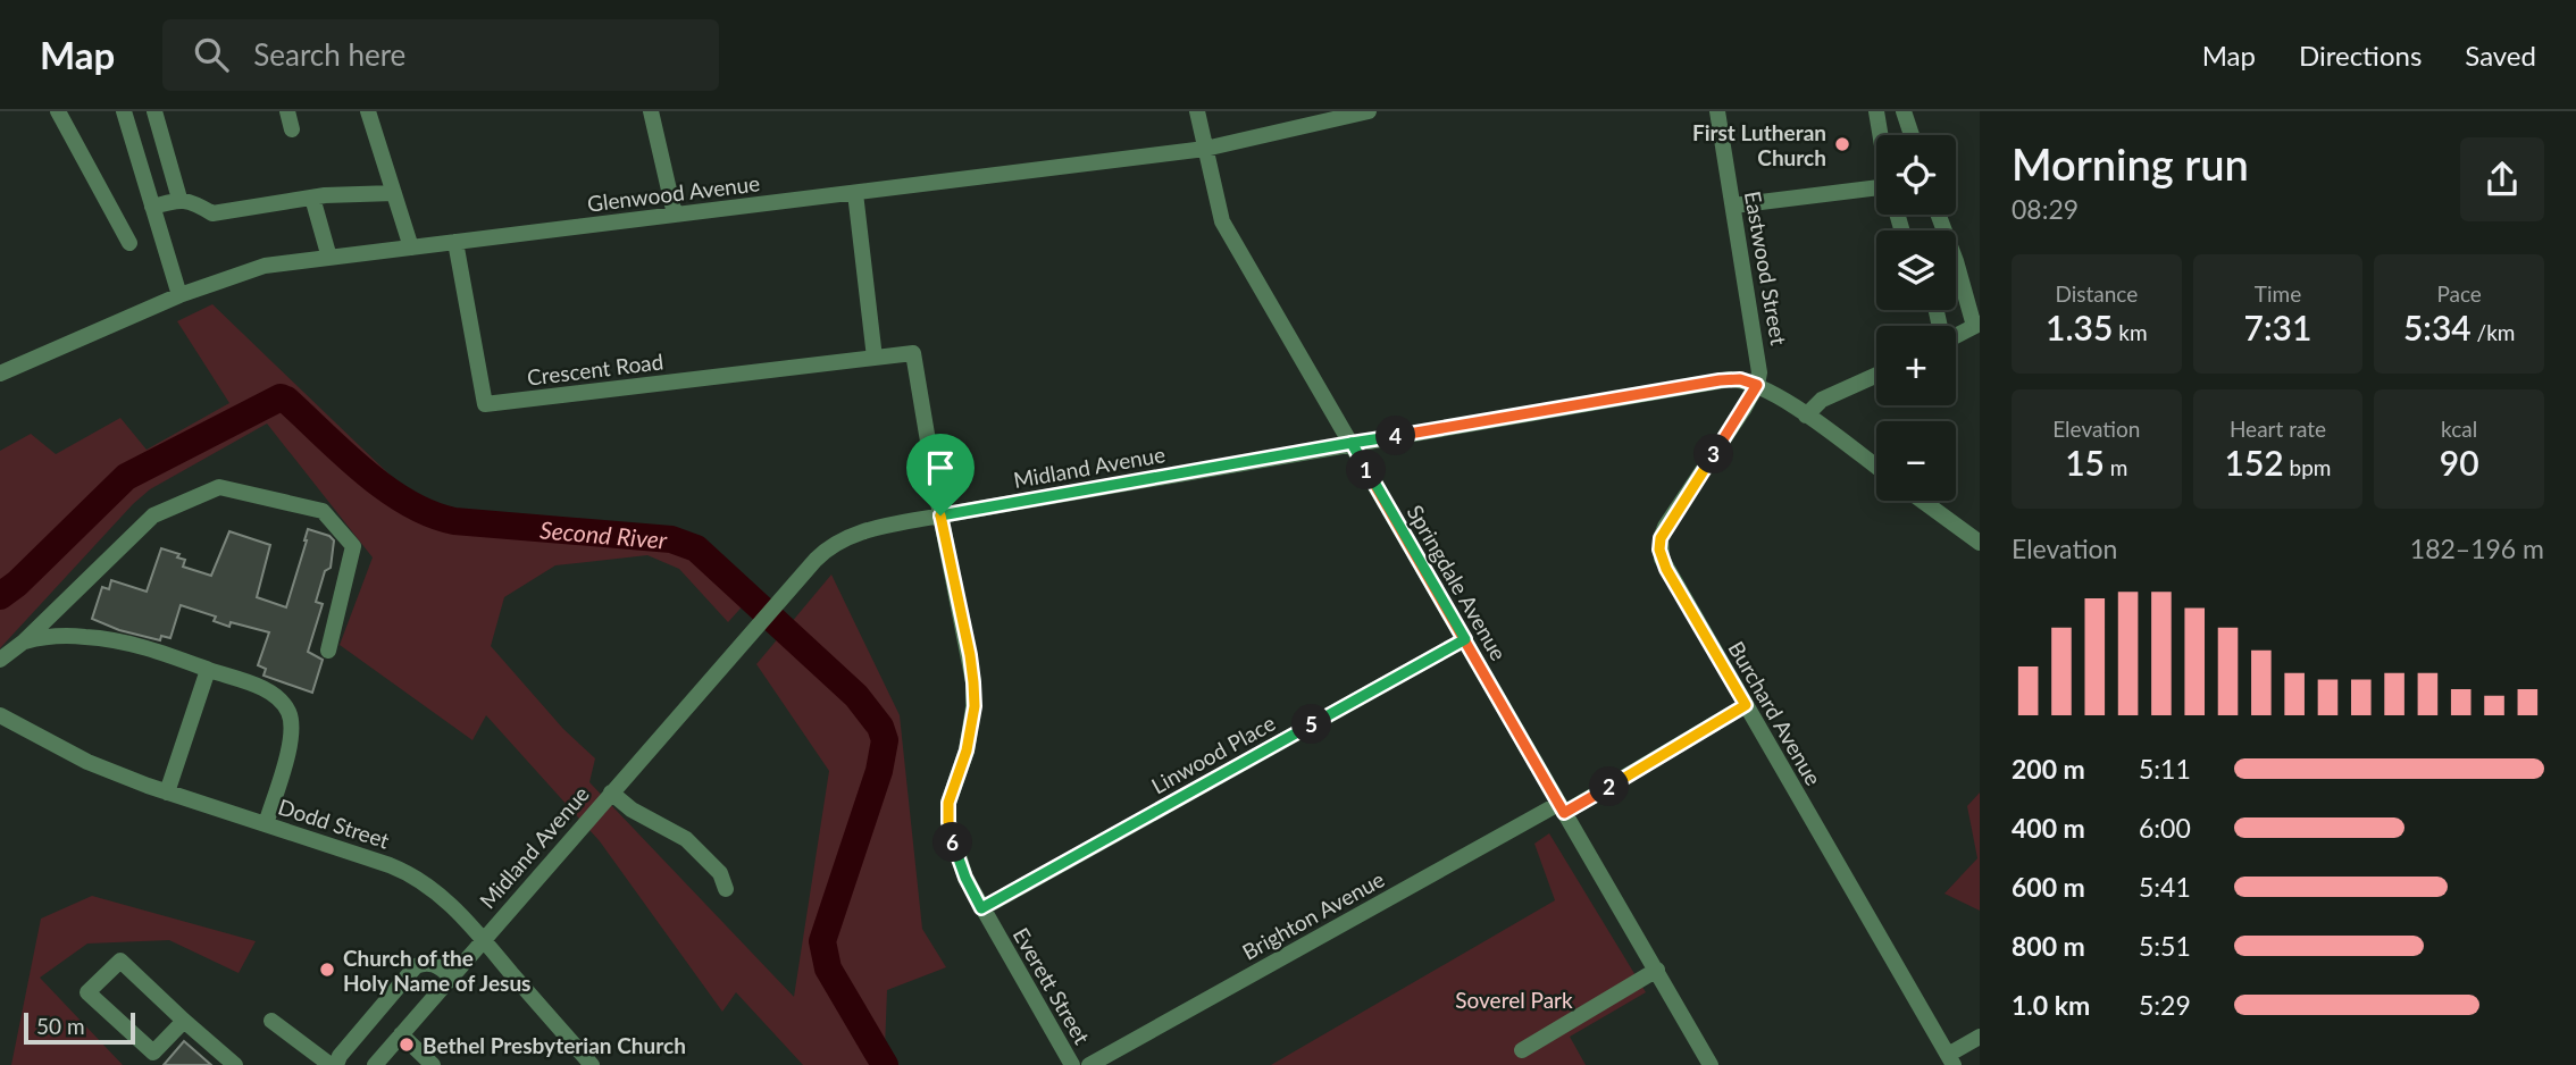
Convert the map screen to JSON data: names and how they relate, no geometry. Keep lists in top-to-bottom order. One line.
{"streets":{"street":["Glenwood Avenue","Eastwood Street","Crescent Road","Midland Avenue","Springdale Avenue","Burchard Avenue","Linwood Place","Dodd Street","Brighton Avenue","Everett Street"]},"crossings":[["Glenwood Avenue","Crescent Road"],["Glenwood Avenue","Springdale Avenue"],["Eastwood Street","Midland Avenue"],["Eastwood Street","Burchard Avenue"],["Crescent Road","Everett Street"],["Midland Avenue","Springdale Avenue"],["Midland Avenue","Burchard Avenue"],["Midland Avenue","Dodd Street"],["Midland Avenue","Everett Street"],["Springdale Avenue","Linwood Place"],["Springdale Avenue","Brighton Avenue"],["Burchard Avenue","Brighton Avenue"],["Linwood Place","Everett Street"]],"water":["Second River"],"parks":["Soverel Park"],"places":["First Lutheran Church","Church of the Holy Name of Jesus","Bethel Presbyterian Church"],"scale_bar":"50 m","page":{"header":"Map","search":"Search here","nav":["Map","Directions","Saved"],"heading":["Morning run","08:29"],"map_buttons":["+","−"],"stats":[["Distance","1.35 km"],["Time","7:31"],["Pace","5:34 /km"],["Elevation","15 m"],["Heart rate","152 bpm"],["kcal","90"]],"pins":["4","3","1","5","2","6"],"chart":["Elevation","182–196 m"],"list":[{"name":"200 m","note":"5:11"},{"name":"400 m","note":"6:00"},{"name":"600 m","note":"5:41"},{"name":"800 m","note":"5:51"},{"name":"1.0 km","note":"5:29"}],"scale":"50 m"}}
